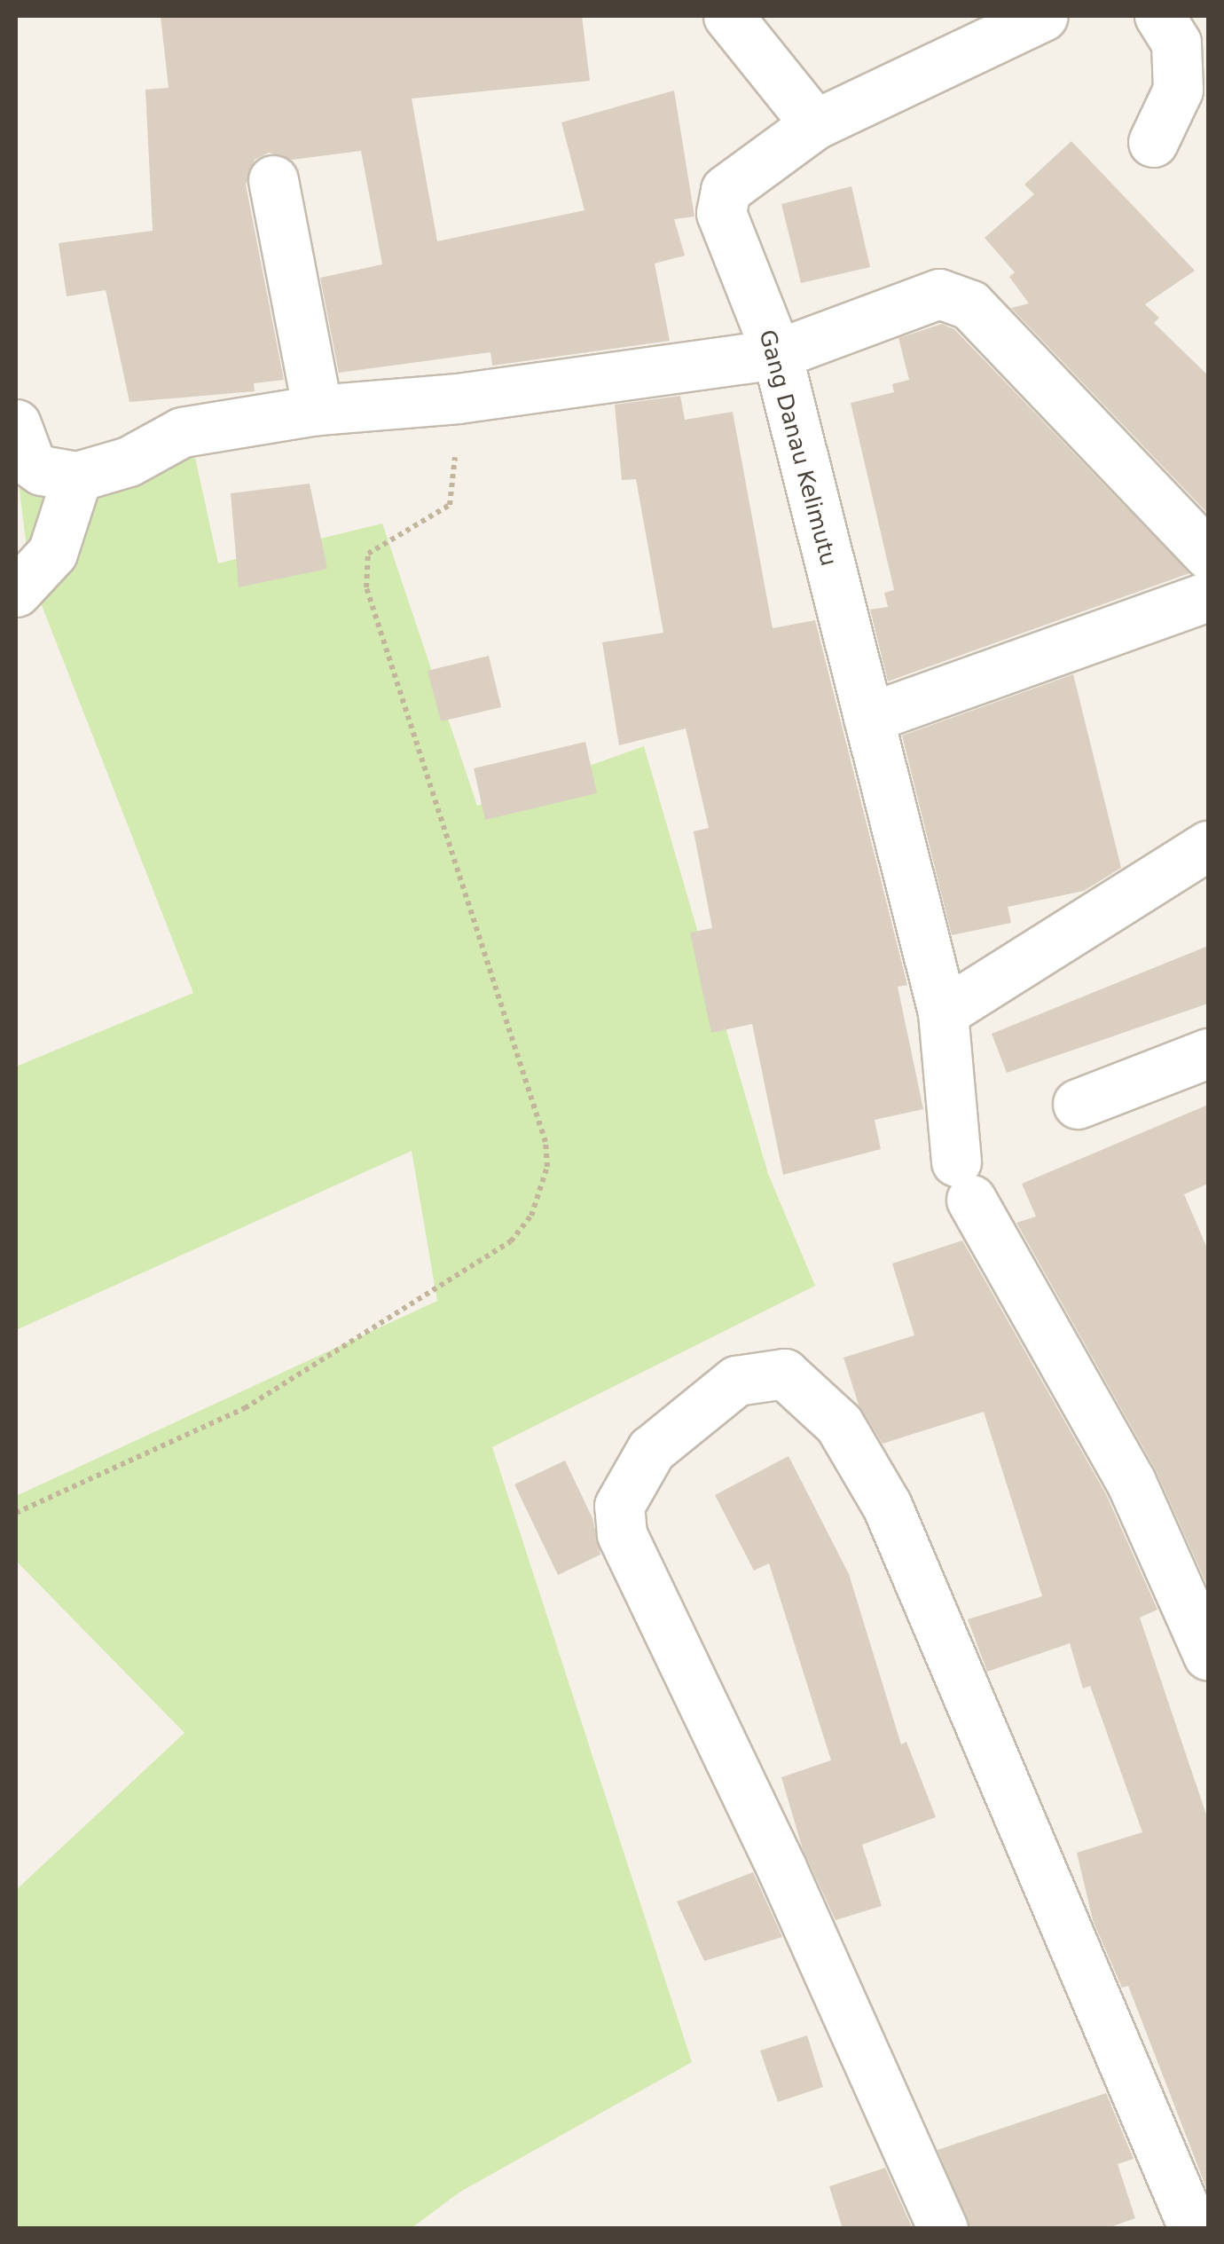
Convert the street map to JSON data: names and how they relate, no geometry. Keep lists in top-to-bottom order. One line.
{"streets":{"street":["Gang Danau Kelimutu"]}}
